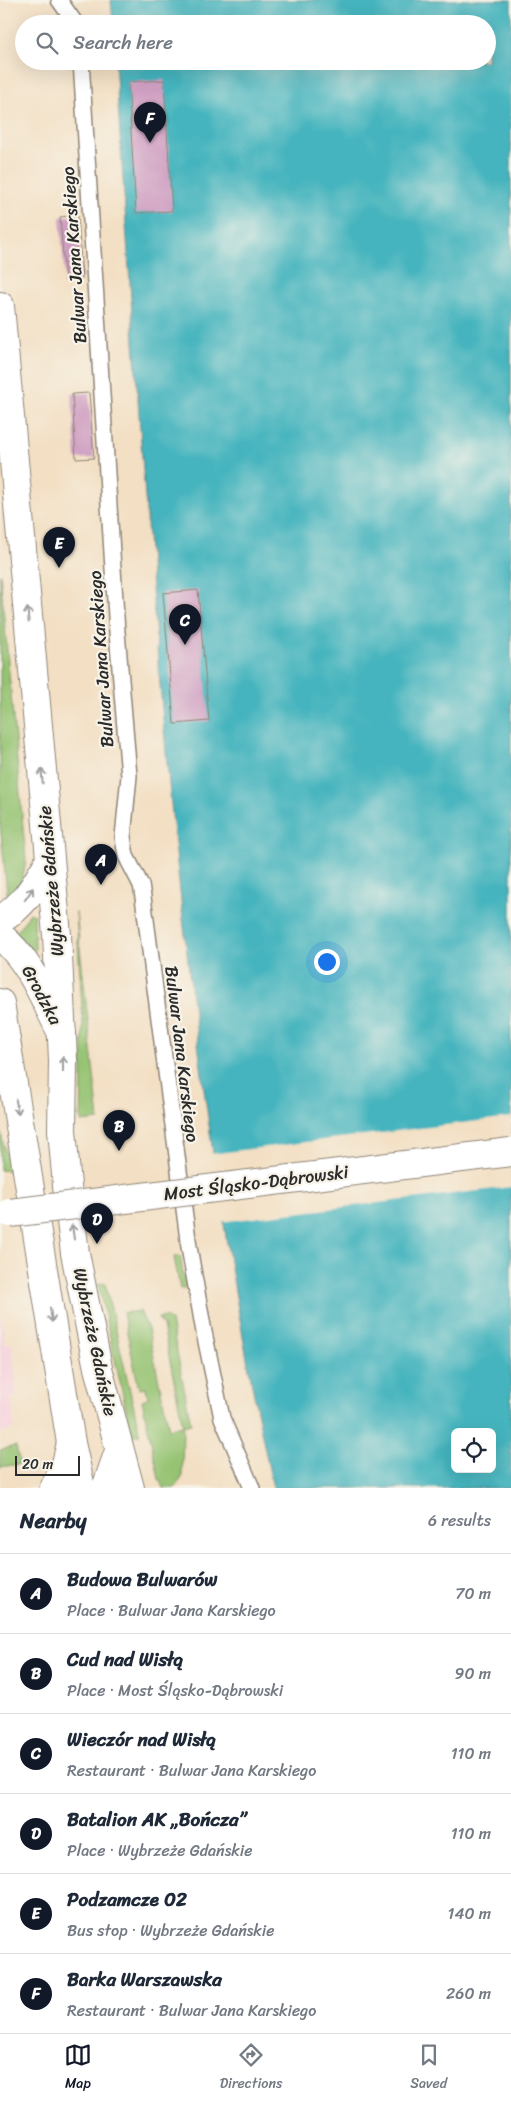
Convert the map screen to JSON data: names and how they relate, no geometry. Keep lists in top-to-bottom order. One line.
{"streets":{"main road":["Wybrzeże Gdańskie","Grodzka","Most Śląsko-Dąbrowski"],"street":["Bulwar Jana Karskiego"]},"crossings":[["Wybrzeże Gdańskie","Grodzka"]],"scale_bar":"20 m","page":{"search":"Search here","pins":["F","E","C","A","B","D"],"scale":"20 m","heading":["Nearby","6 results"],"list":[{"mark":"A","name":"Budowa Bulwarów","note":"Place · Bulwar Jana Karskiego","value":"70 m"},{"mark":"B","name":"Cud nad Wisłą","note":"Place · Most Śląsko-Dąbrowski","value":"90 m"},{"mark":"C","name":"Wieczór nad Wisłą","note":"Restaurant · Bulwar Jana Karskiego","value":"110 m"},{"mark":"D","name":"Batalion AK „Bończa”","note":"Place · Wybrzeże Gdańskie","value":"110 m"},{"mark":"E","name":"Podzamcze 02","note":"Bus stop · Wybrzeże Gdańskie","value":"140 m"},{"mark":"F","name":"Barka Warszawska","note":"Restaurant · Bulwar Jana Karskiego","value":"260 m"}],"nav":["Map","Directions","Saved"]}}
